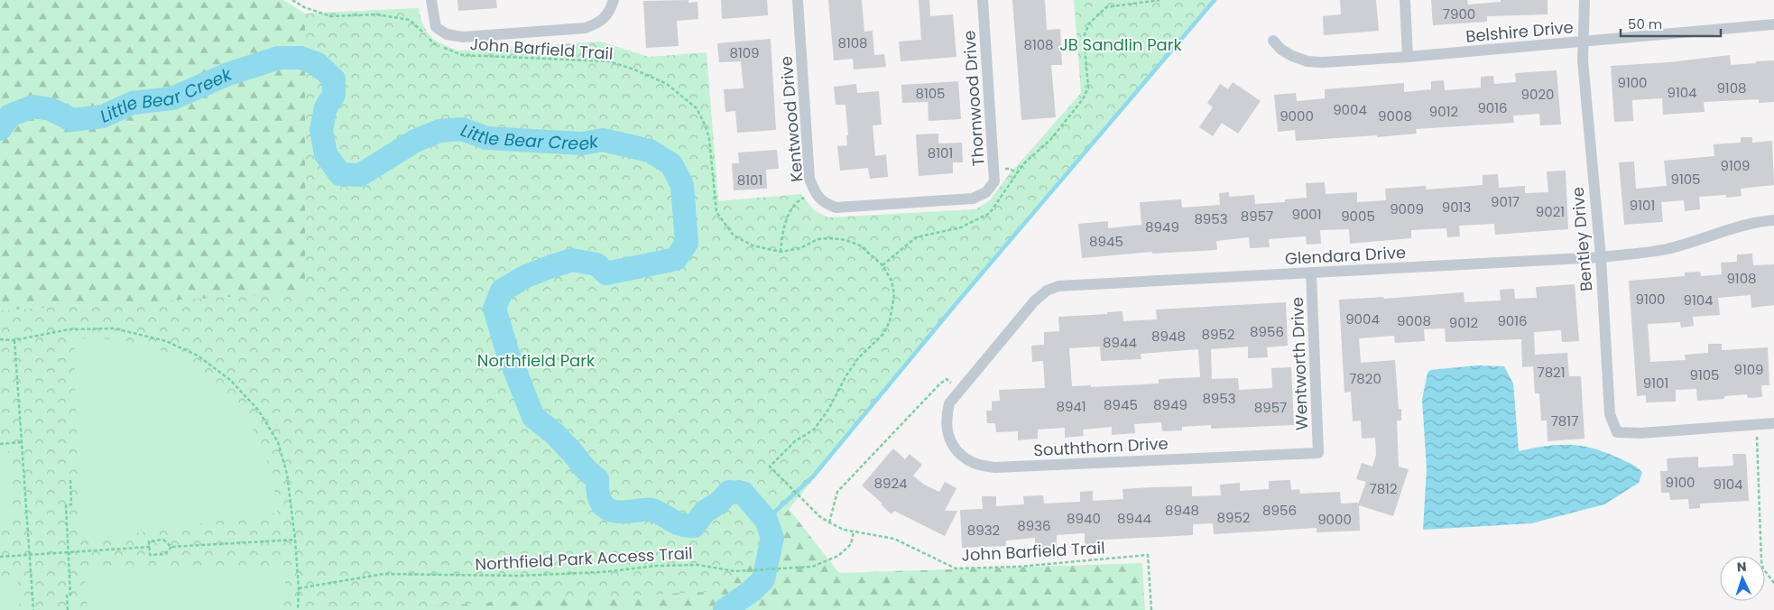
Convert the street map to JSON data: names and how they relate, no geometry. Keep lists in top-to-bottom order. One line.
{"streets":{"street":["Belshire Drive","Thornwood Drive","Kentwood Drive","Bentley Drive","Glendara Drive","Wentworth Drive","Souththorn Drive"],"path":["John Barfield Trail","Northfield Park Access Trail"]},"crossings":[["Belshire Drive","Bentley Drive"],["John Barfield Trail","Northfield Park Access Trail"],["Thornwood Drive","Kentwood Drive"],["Bentley Drive","Glendara Drive"],["Glendara Drive","Wentworth Drive"],["Glendara Drive","Souththorn Drive"],["Wentworth Drive","Souththorn Drive"]],"water":["Little Bear Creek"],"parks":["JB Sandlin Park","Northfield Park"],"house_numbers":["7900","8108","8108","8109","9100","9108","9104","8105","9020","9016","9004","9012","9000","9008","8101","9109","9105","8101","9017","9101","9013","9009","9021","9001","8957","9005","8953","8949","8945","9108","9100","9104","9004","9008","9016","9012","8956","8952","8948","8944","9109","7821","9105","7820","9101","8953","8945","8949","8941","8957","7817","9100","8924","9104","7812","8948","8956","8952","8940","8944","9000","8936","8932"],"scale_bar":"50 m","north":"top"}
